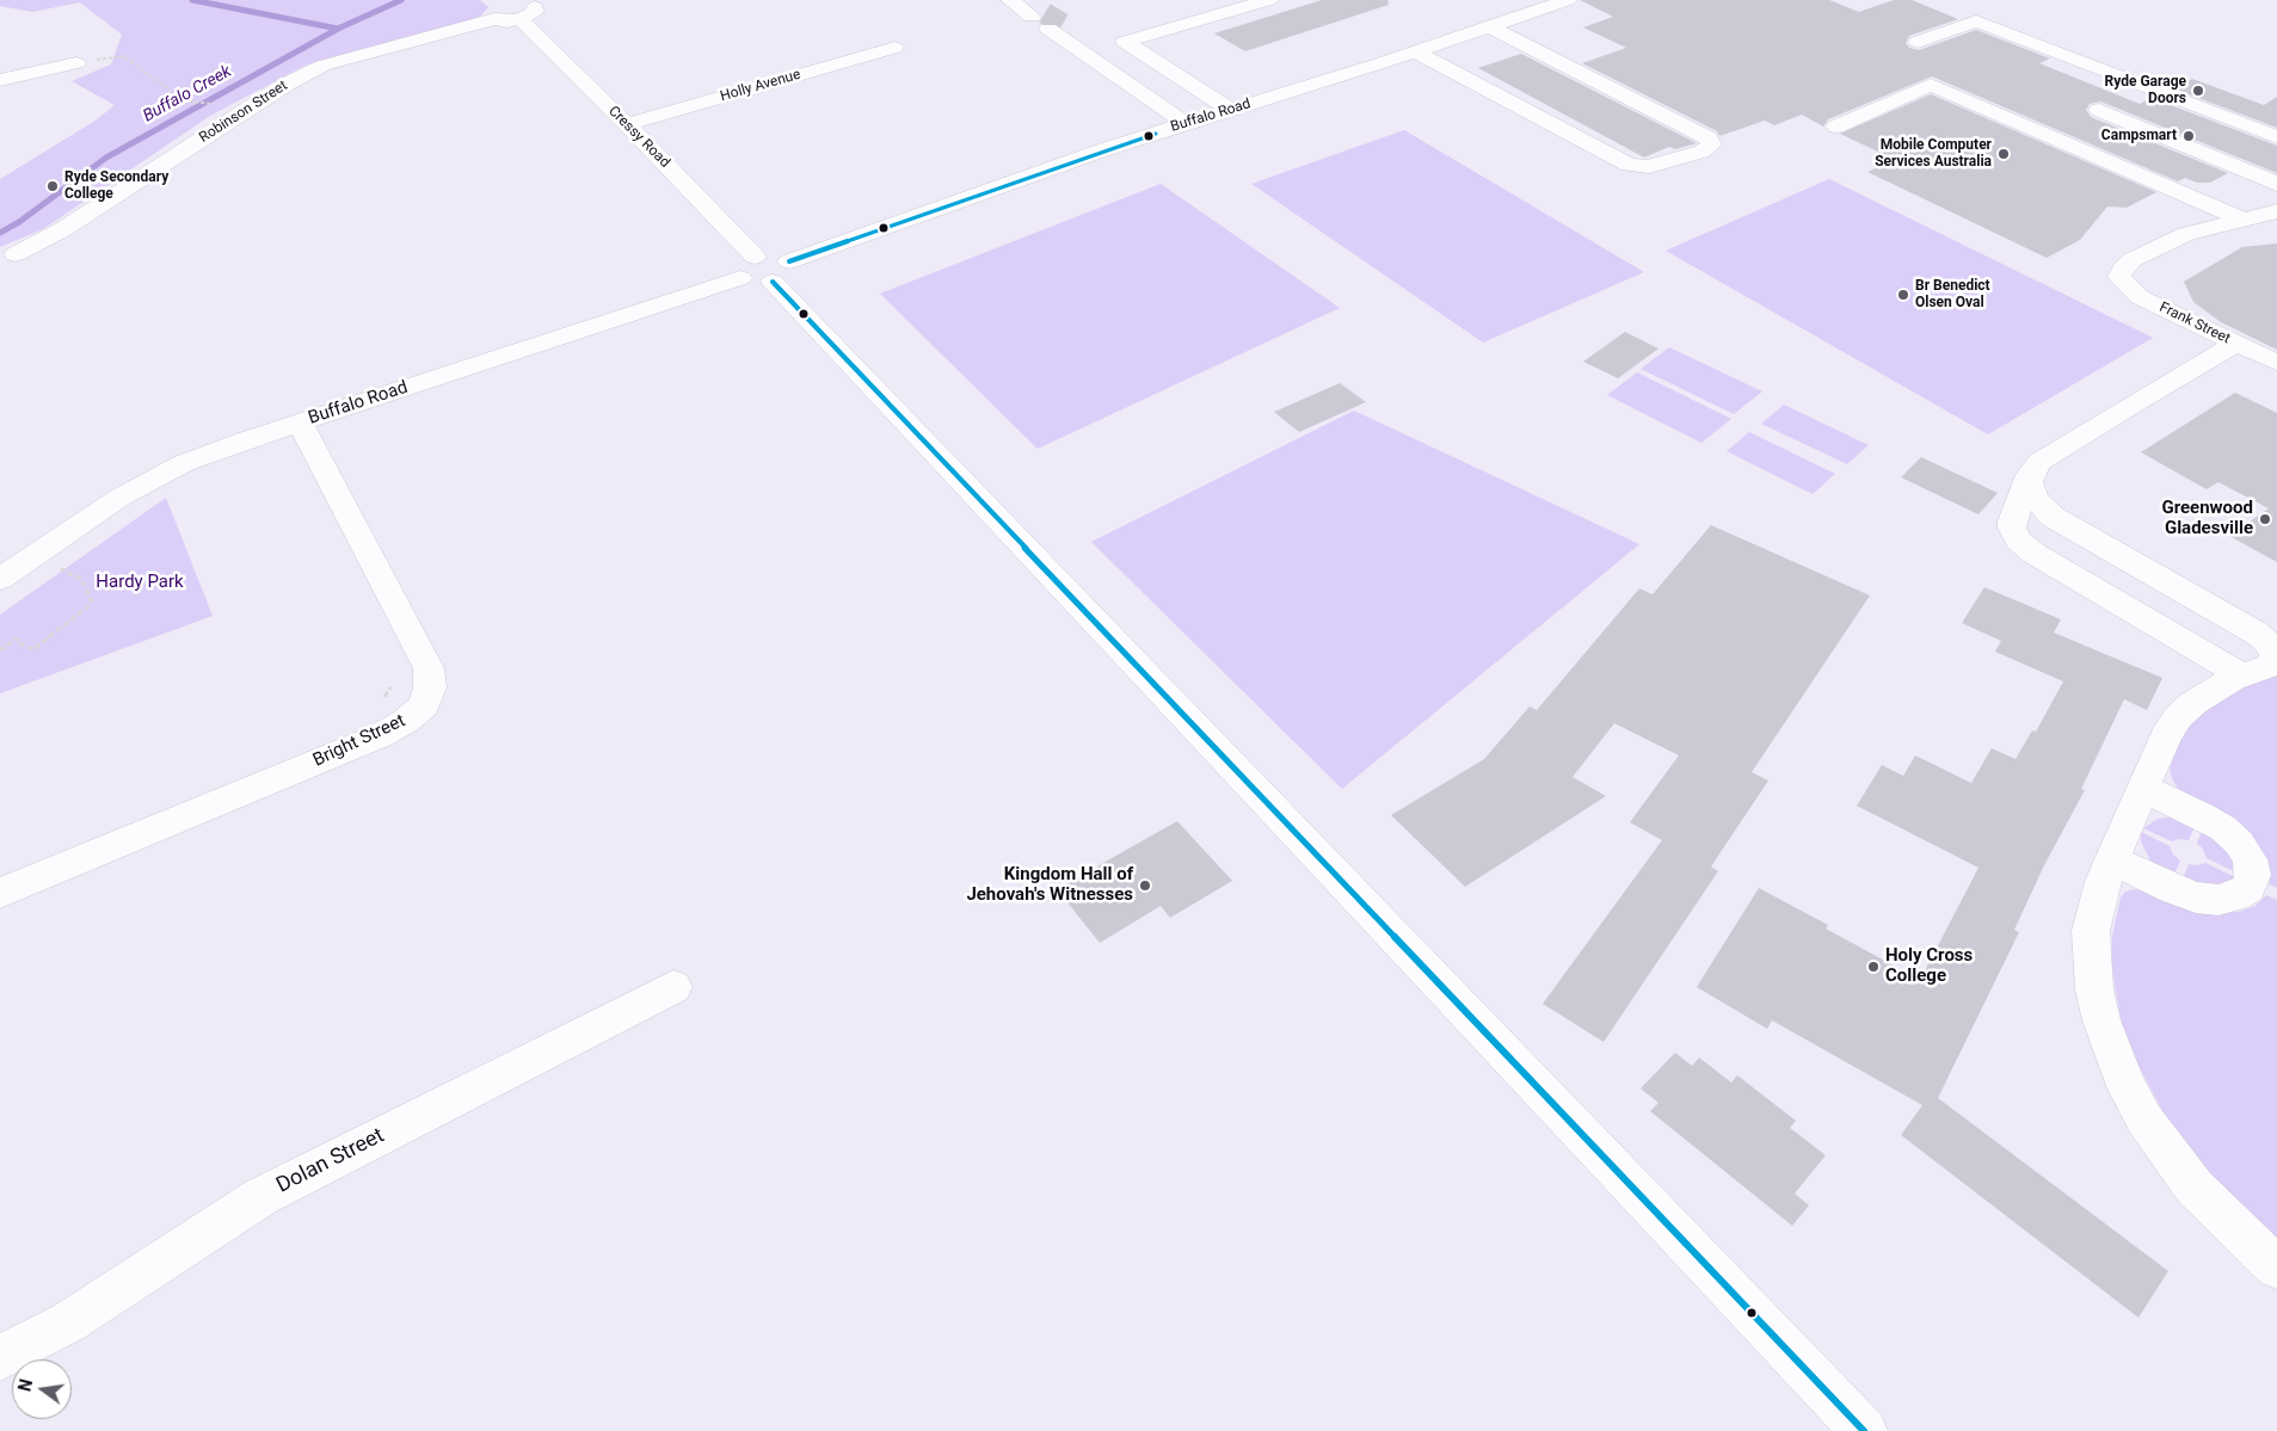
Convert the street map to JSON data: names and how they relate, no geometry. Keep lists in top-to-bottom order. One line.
{"streets":{"street":["Holly Avenue","Robinson Street","Buffalo Road","Cressy Road","Frank Street","Bright Street","Dolan Street"]},"crossings":[["Holly Avenue","Cressy Road"],["Robinson Street","Cressy Road"],["Buffalo Road","Cressy Road"],["Buffalo Road","Bright Street"]],"water":["Buffalo Creek"],"parks":["Hardy Park"],"places":["Ryde Garage Doors","Campsmart","Mobile Computer Services Australia","Ryde Secondary College","Br Benedict Olsen Oval","Greenwood Gladesville","Kingdom Hall of Jehovah's Witnesses","Holy Cross College"],"north":"left"}
